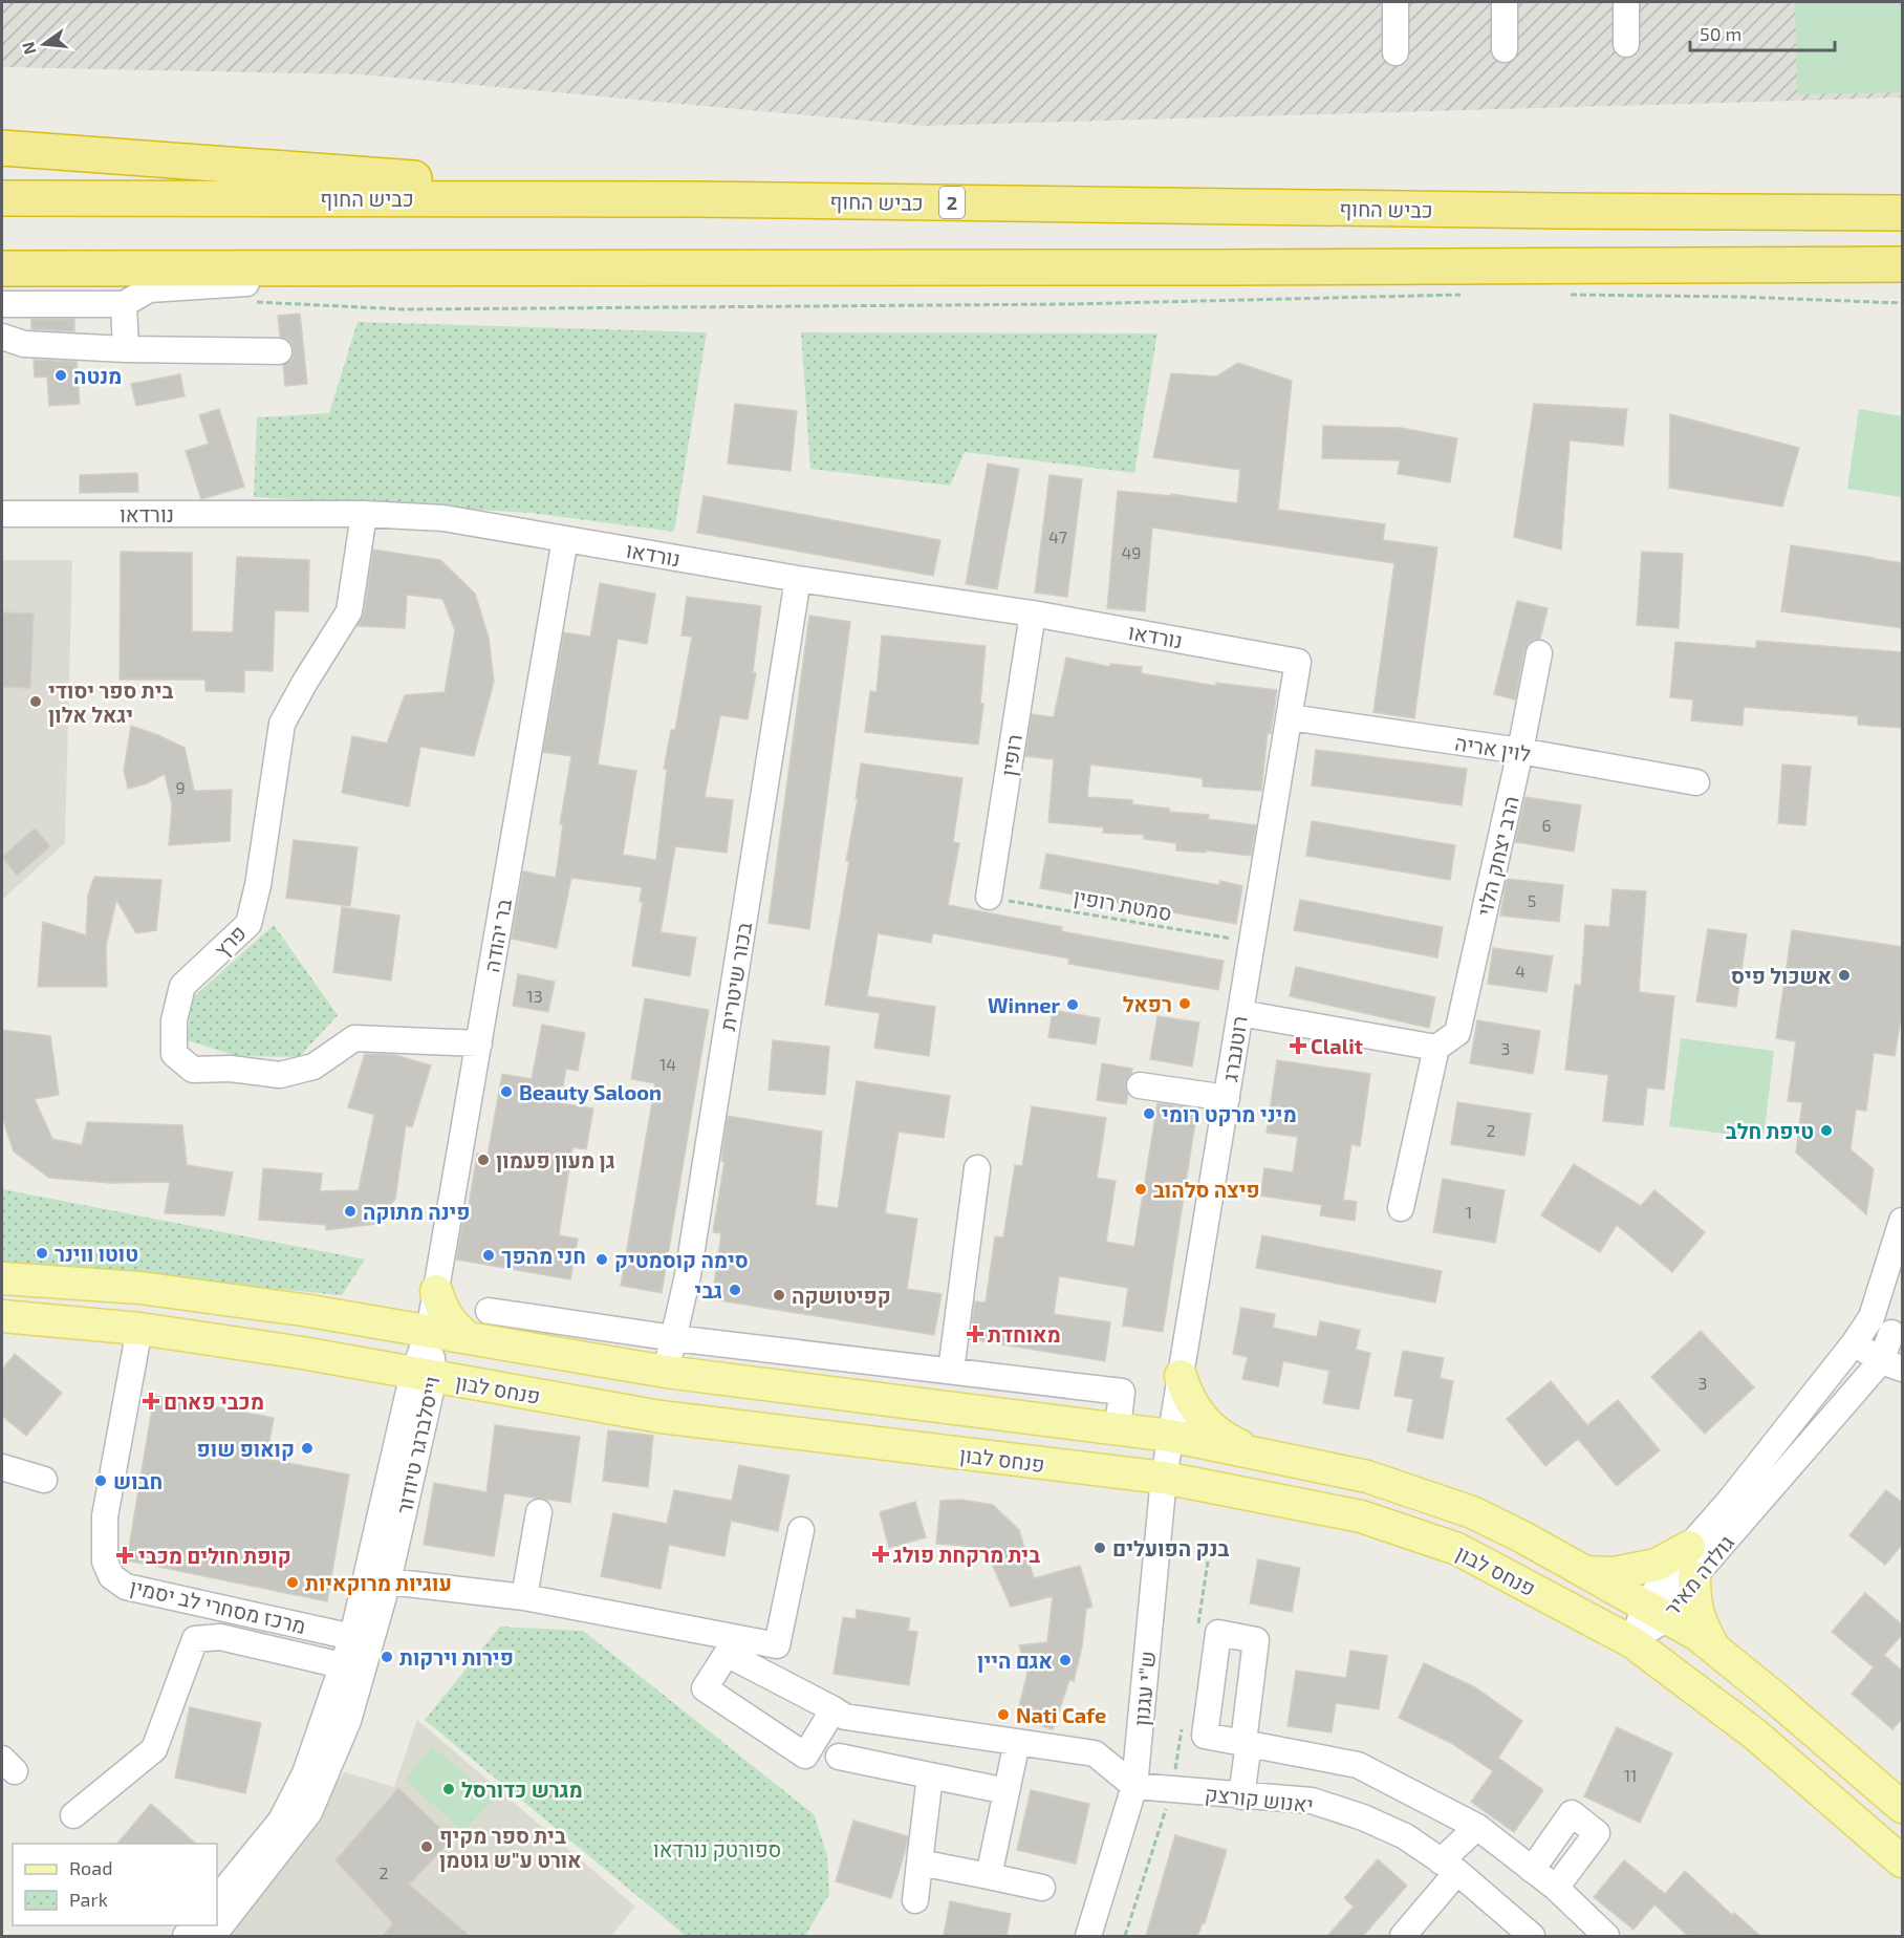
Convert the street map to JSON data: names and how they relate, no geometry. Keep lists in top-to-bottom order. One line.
{"streets":{"highway":["כביש החוף","2"],"main road":["פנחס לבון"],"street":["נורדאו","לוין אריה","רופין","הרב יצחק הלוי","בר יהודה","פרץ","בכור שיטרית","רוטנברג","וייסלברגר טיודור","גולדה מאיר","מרכז מסחרי לב יסמין","ש\"י עגנון","יאנוש קורצק"],"path":["סמטת רופין"]},"crossings":[["נורדאו","רופין"],["נורדאו","בר יהודה"],["נורדאו","פרץ"],["נורדאו","בכור שיטרית"],["נורדאו","רוטנברג"],["לוין אריה","הרב יצחק הלוי"],["לוין אריה","רוטנברג"],["רופין","סמטת רופין"],["סמטת רופין","רוטנברג"],["בר יהודה","פרץ"],["בר יהודה","פנחס לבון"],["בר יהודה","וייסלברגר טיודור"],["בכור שיטרית","פנחס לבון"],["רוטנברג","פנחס לבון"],["רוטנברג","ש\"י עגנון"],["פנחס לבון","וייסלברגר טיודור"],["פנחס לבון","גולדה מאיר"],["פנחס לבון","מרכז מסחרי לב יסמין"],["פנחס לבון","ש\"י עגנון"],["וייסלברגר טיודור","מרכז מסחרי לב יסמין"],["ש\"י עגנון","יאנוש קורצק"]],"parks":["ספורטק נורדאו"],"places":{"other":["מנטה","בית ספר יסודי יגאל אלון","אשכול פיס","רפאל","Winner","Beauty Saloon","מיני מרקט רומי","טיפת חלב","גן מעון פעמון","פיצה סלהוב","פינה מתוקה","טוטו ווינר","חני מהפך","סימה קוסמטיק","גבי","קפיטושקה","קואופ שופ","חבוש","בנק הפועלים","עוגיות מרוקאיות","פירות וירקות","אגם היין","Nati Cafe","מגרש כדורסל","בית ספר מקיף אורט ע\"ש גוטמן"],"health":["Clalit","מאוחדת","מכבי פארם","בית מרקחת פולג","קופת חולים מכבי"]},"house_numbers":["47","49","9","6","5","4","13","3","14","2","1","3","11","2"],"legend":["Road","Park"],"scale_bar":"50 m","north":"left"}
